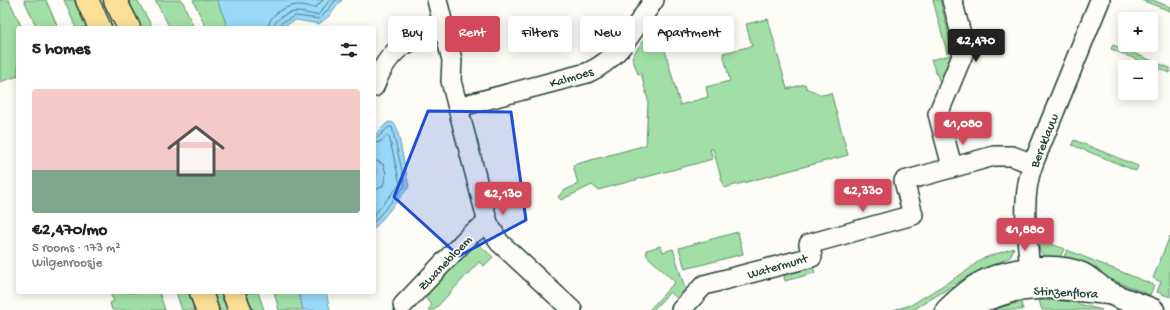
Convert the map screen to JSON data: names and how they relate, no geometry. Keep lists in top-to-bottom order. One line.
{"streets":{"street":["Kalmoes","Bereklauw","Zwanebloem","Watermunt","Stinzenflora"]},"crossings":[["Bereklauw","Watermunt"],["Bereklauw","Stinzenflora"]],"page":{"map_buttons":["+","−"],"chip":["Buy","Rent","Filters","New","Apartment"],"heading":"5 homes","price":["€2,470","€1,080","€2,330","€2,130","€1,880"],"list":[{"name":"€2,470/mo","note":"5 rooms · 173 m² · Wilgenroosje"}]}}
